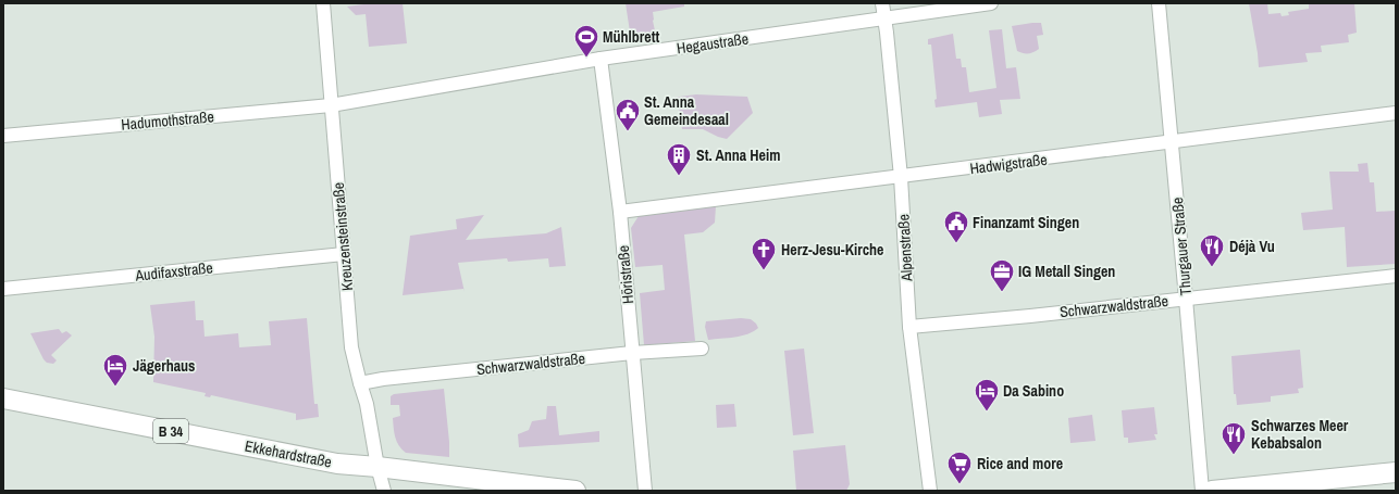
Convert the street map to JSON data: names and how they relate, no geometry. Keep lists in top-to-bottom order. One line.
{"streets":{"main road":["B 34","Ekkehardstraße"],"street":["Hegaustraße","Hadumothstraße","Hadwigstraße","Kreuzensteinstraße","Thurgauer Straße","Alpenstraße","Audifaxstraße","Höristraße","Schwarzwaldstraße"]},"crossings":[["Hegaustraße","Hadumothstraße"],["Hegaustraße","Kreuzensteinstraße"],["Hegaustraße","Alpenstraße"],["Hegaustraße","Höristraße"],["Hadumothstraße","Kreuzensteinstraße"],["Hadwigstraße","Thurgauer Straße"],["Hadwigstraße","Alpenstraße"],["Hadwigstraße","Höristraße"],["Kreuzensteinstraße","Audifaxstraße"],["Kreuzensteinstraße","Schwarzwaldstraße"],["Kreuzensteinstraße","Ekkehardstraße"],["Thurgauer Straße","Schwarzwaldstraße"],["Alpenstraße","Schwarzwaldstraße"],["Höristraße","Schwarzwaldstraße"]],"places":{"sports":["Mühlbrett"],"public building":["St. Anna Gemeindesaal","Finanzamt Singen"],"building":["St. Anna Heim"],"restaurant":["Déjà Vu","Schwarzes Meer Kebabsalon"],"church":["Herz-Jesu-Kirche"],"office":["IG Metall Singen"],"hotel":["Jägerhaus","Da Sabino"],"supermarket":["Rice and more"]}}
